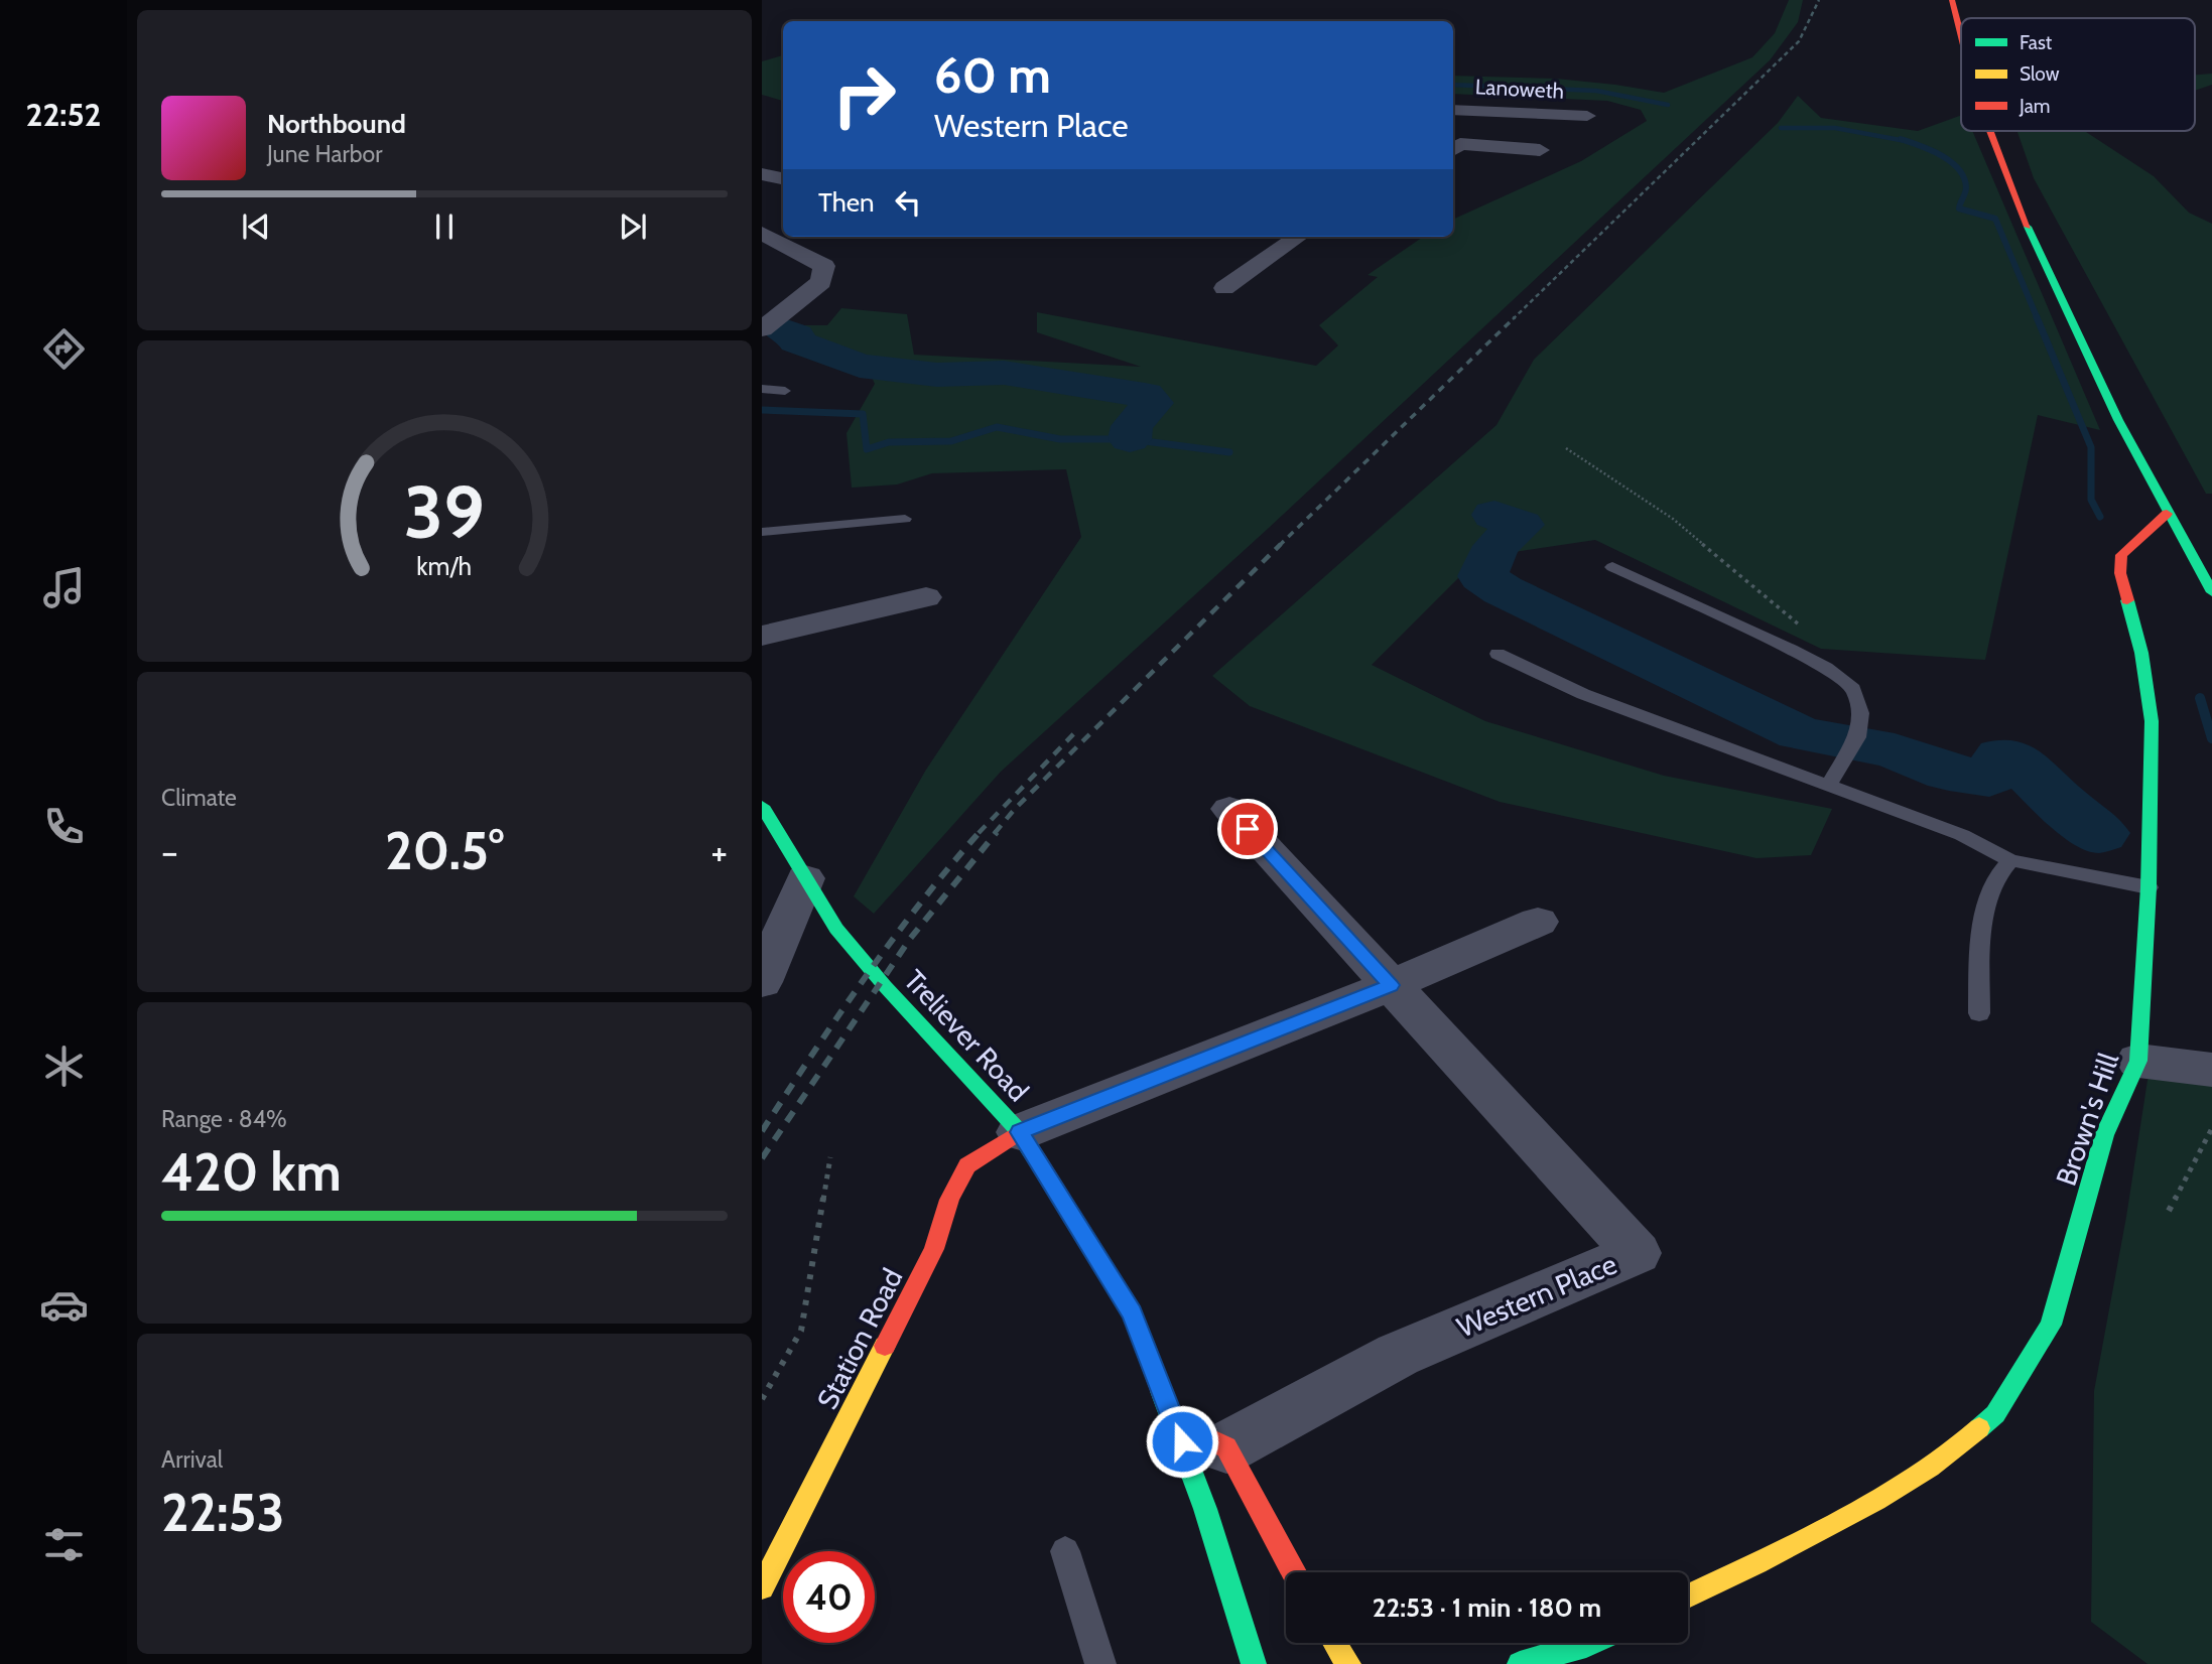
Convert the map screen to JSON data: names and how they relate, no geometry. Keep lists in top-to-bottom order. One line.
{"streets":{"street":["Lanoweth","Treliever Road","Brown's Hill","Western Place","Station Road"]},"crossings":[["Treliever Road","Western Place"],["Treliever Road","Station Road"]],"legend":["Fast","Slow","Jam"],"page":{"tabs":"22:52","turn":["60 m","Western Place"],"song":["Northbound","June Harbor"],"then":"Then","tile":["Climate",["Range · 84%","420 km"],["Arrival","22:53"]],"heat":["−","20.5°","+"],"limit":"40","trip":"22:53 · 1 min · 180 m","gauge":["39","km/h"]}}
